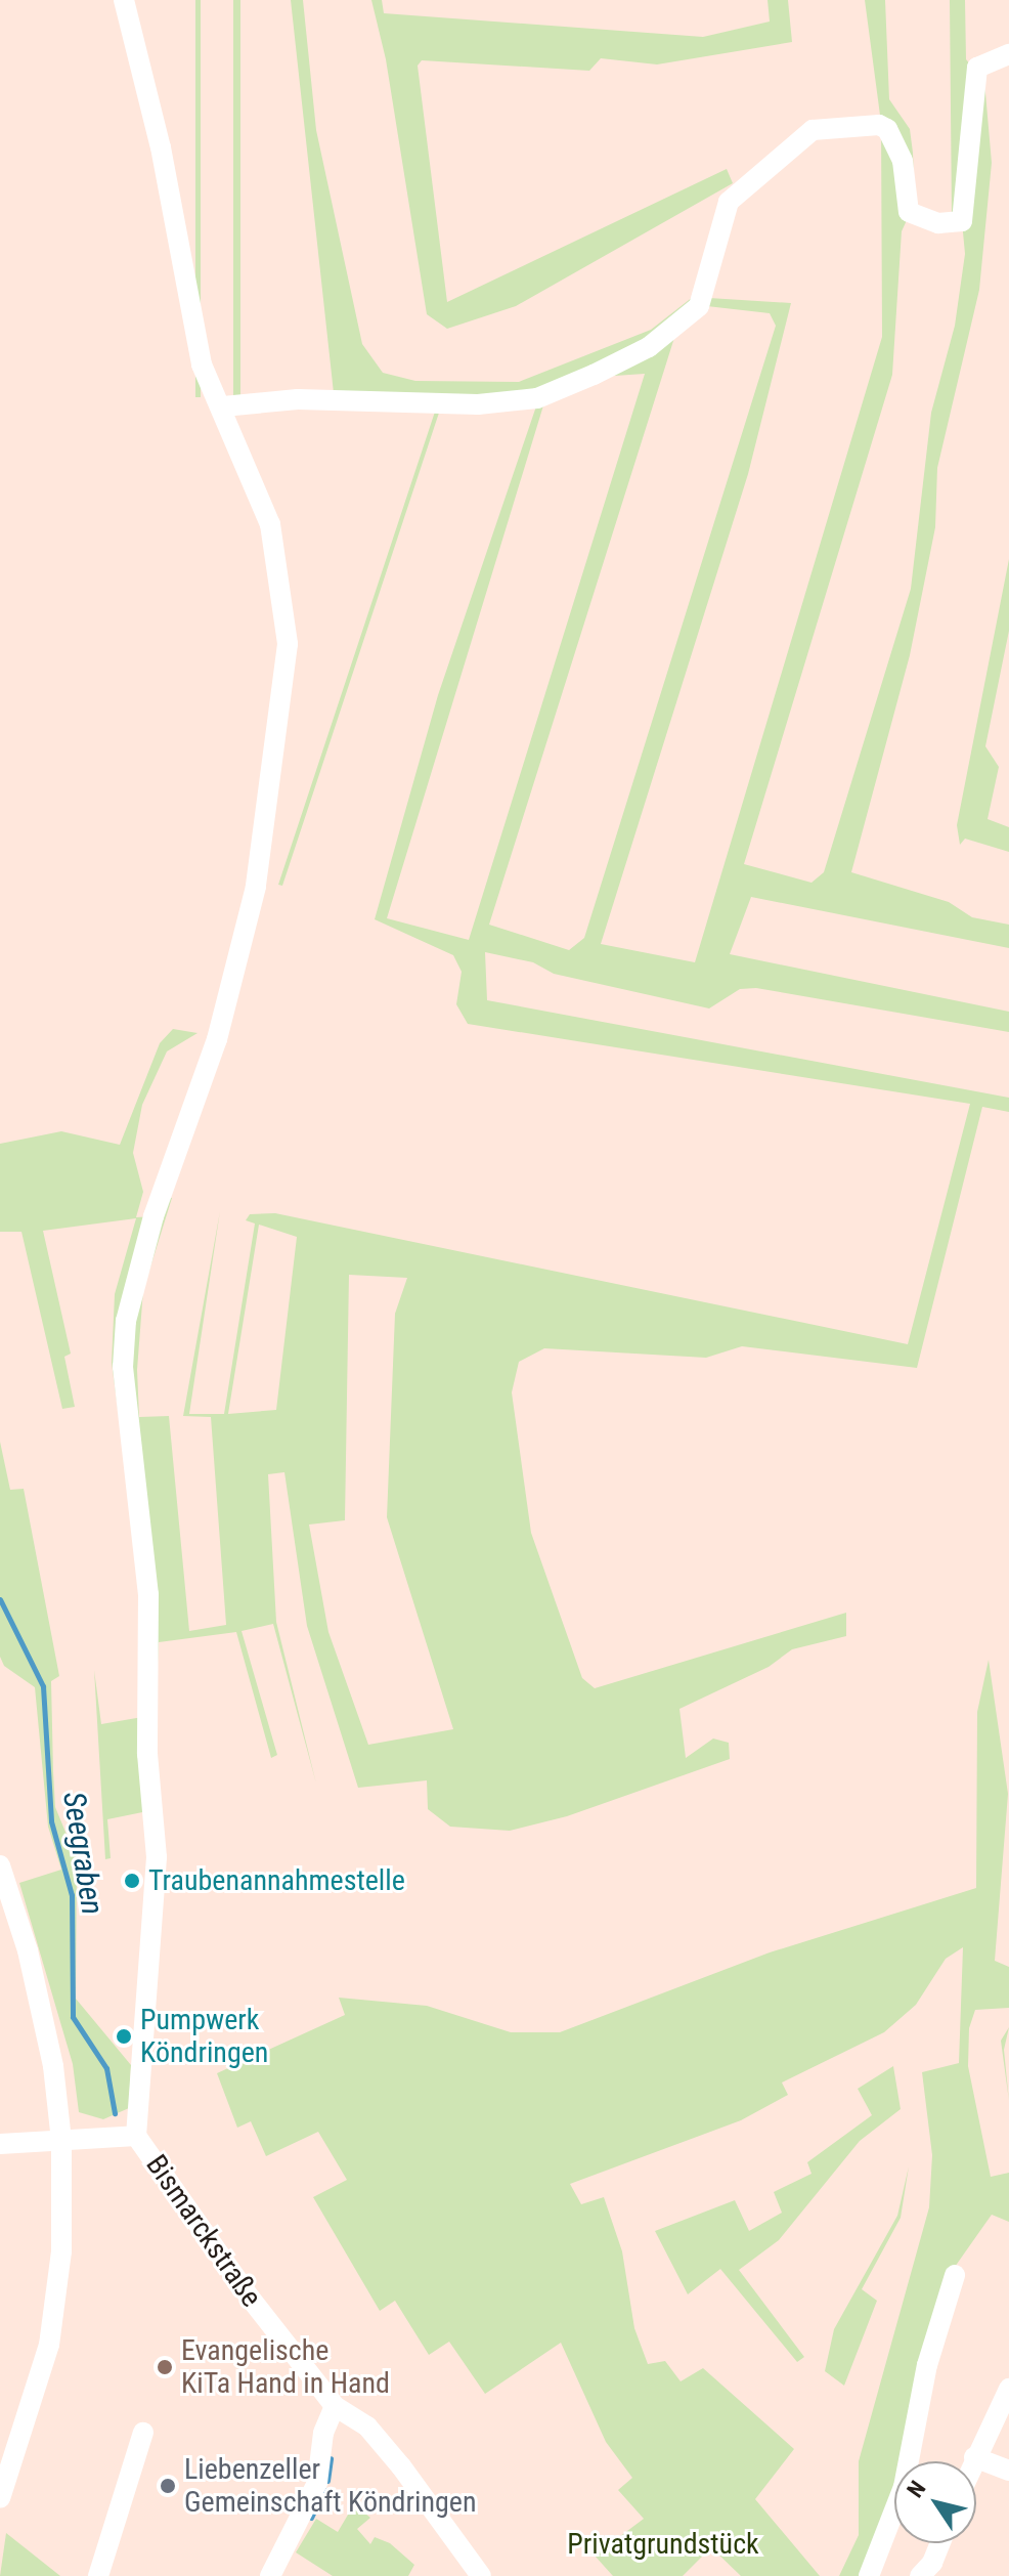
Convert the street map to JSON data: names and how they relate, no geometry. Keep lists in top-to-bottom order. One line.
{"streets":{"street":["Bismarckstraße"]},"water":["Seegraben"],"parks":["Privatgrundstück"],"places":["Traubenannahmestelle","Pumpwerk Köndringen","Evangelische KiTa Hand in Hand","Liebenzeller Gemeinschaft Köndringen"],"north":"top left"}
